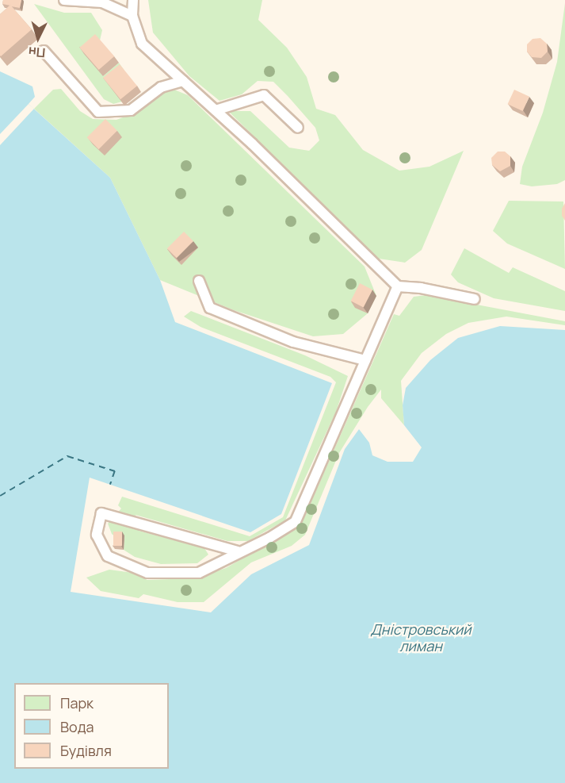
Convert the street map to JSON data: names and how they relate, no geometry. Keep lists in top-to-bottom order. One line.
{"water":["Дністровський лиман"],"legend":["Парк","Вода","Будівля"],"north":"bottom"}
